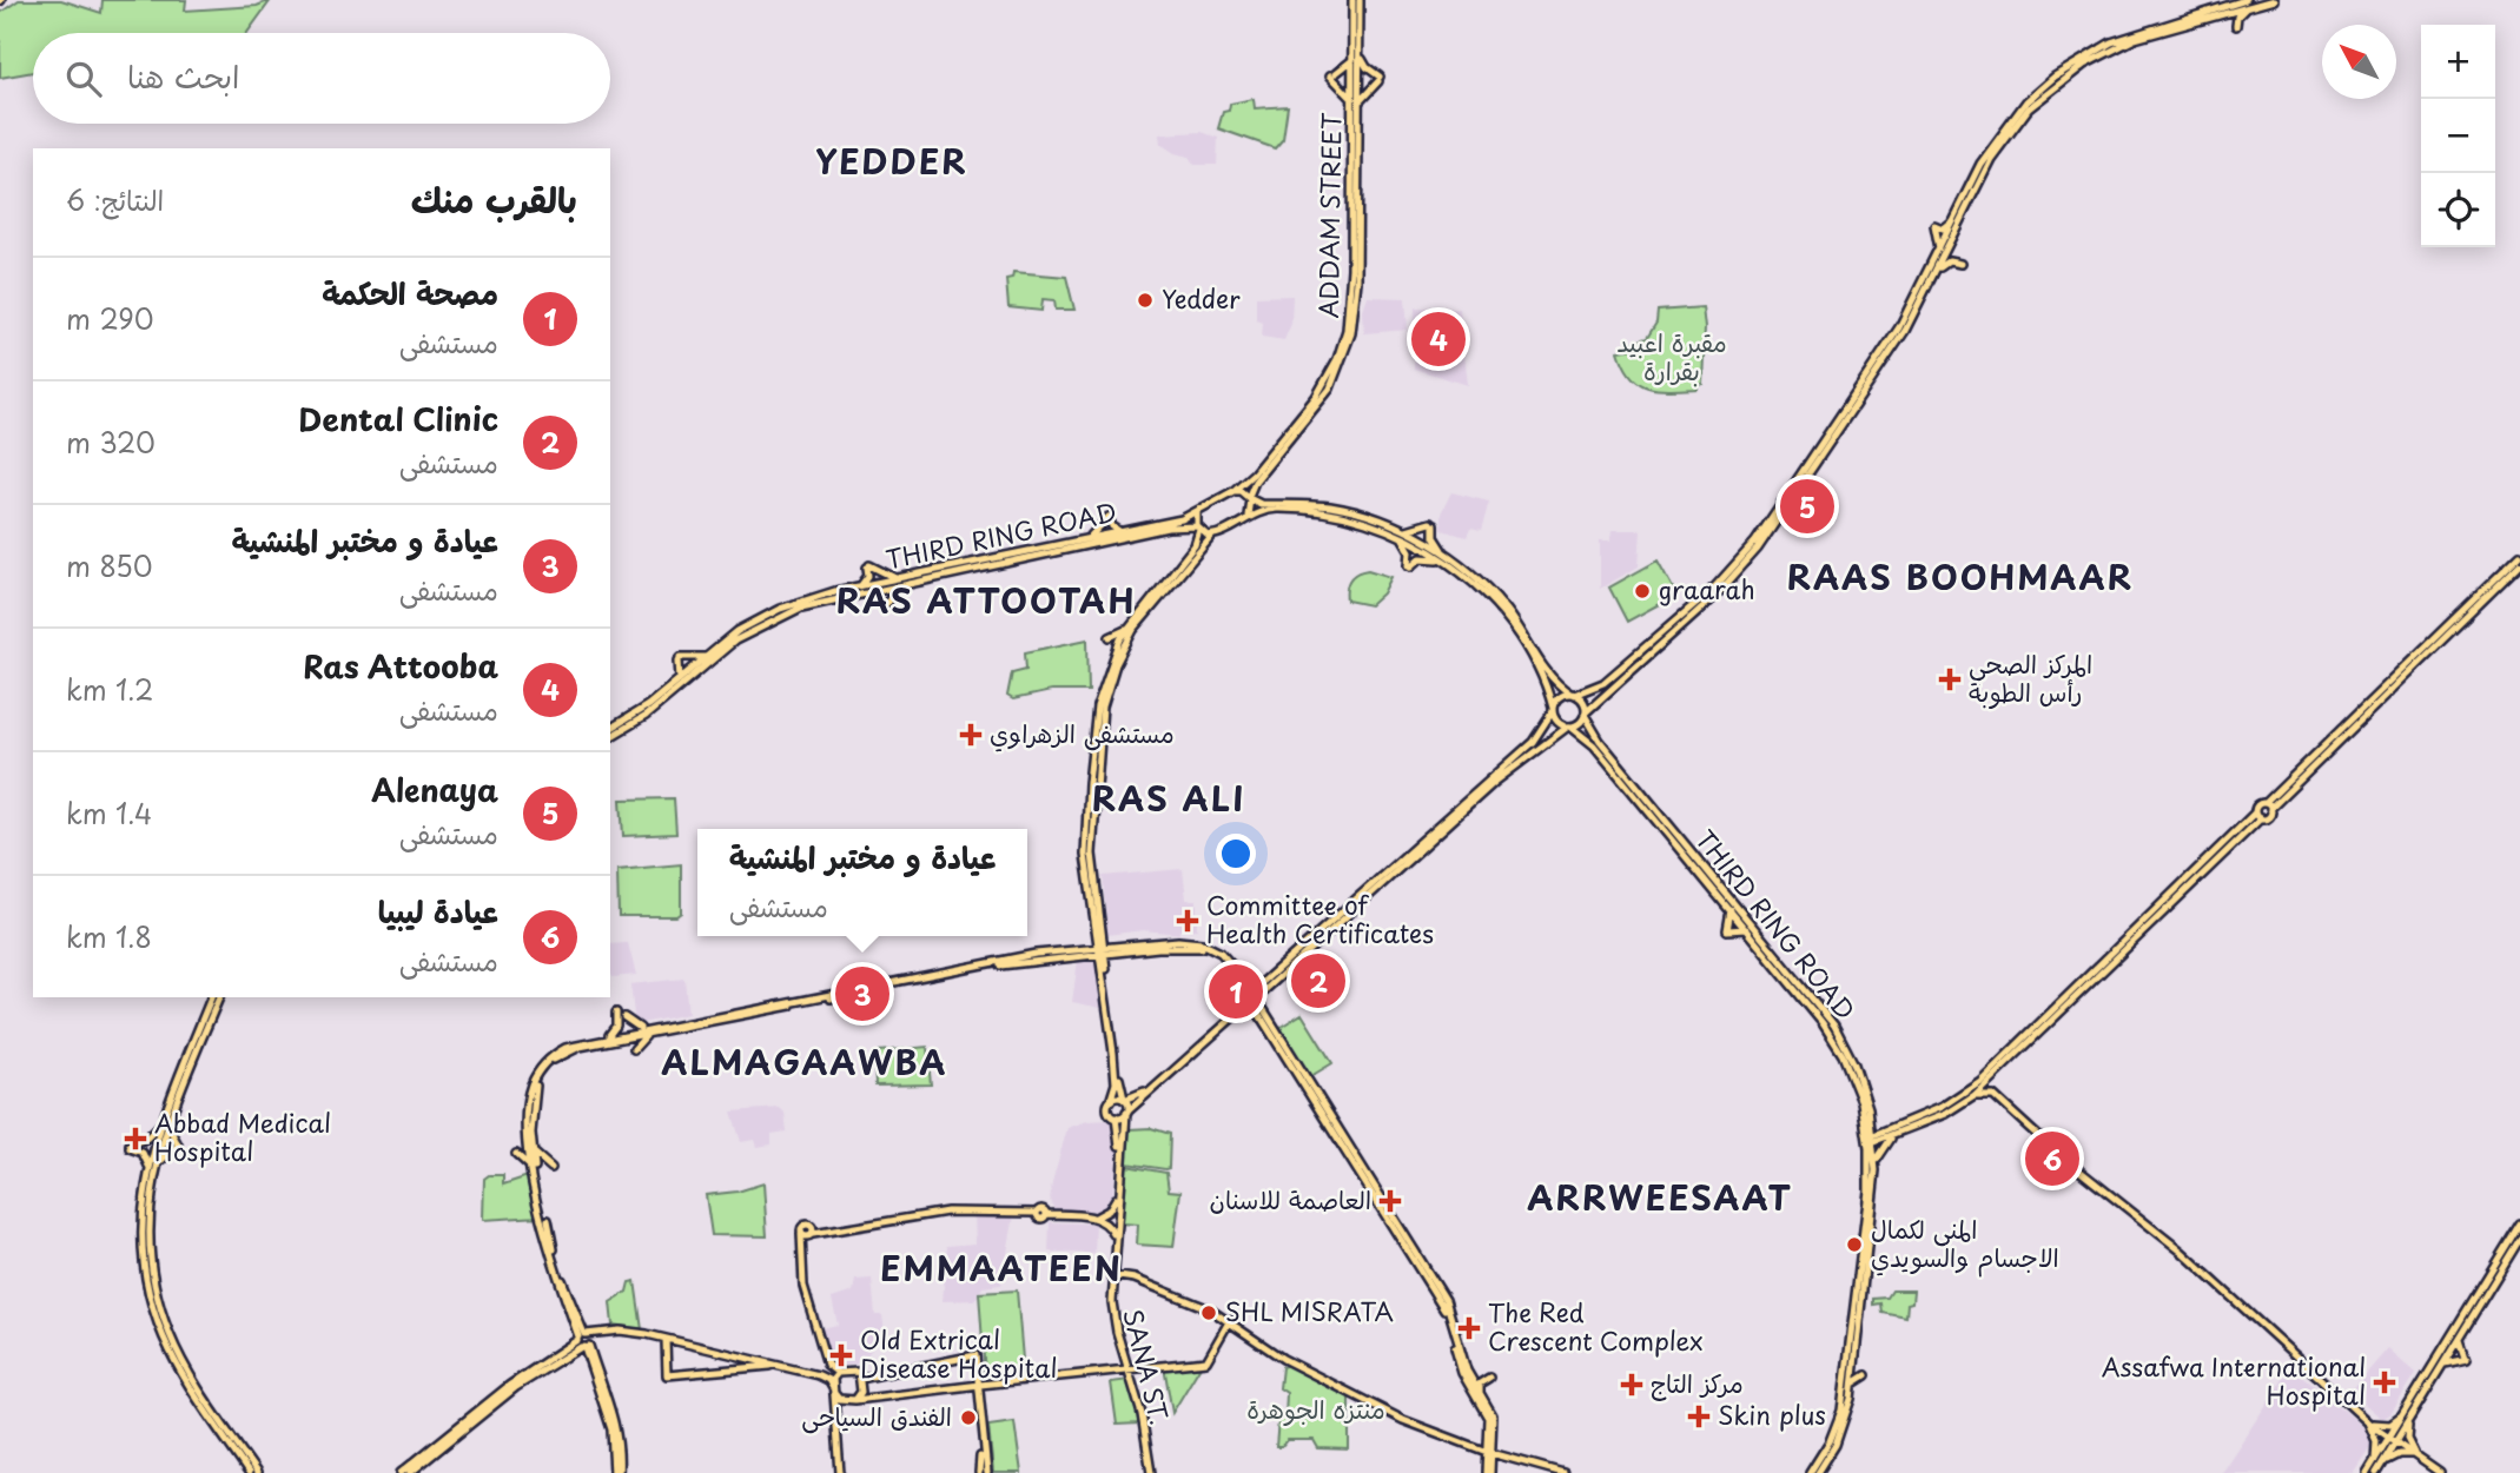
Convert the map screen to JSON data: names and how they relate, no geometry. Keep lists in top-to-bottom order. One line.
{"streets":{"main road":["ADDAM STREET","THIRD RING ROAD","SANA ST."]},"crossings":[["ADDAM STREET","THIRD RING ROAD"]],"districts":["YEDDER","RAAS BOOHMAAR","RAS ATTOOTAH","RAS ALI","ALMAGAAWBA","ARRWEESAAT","EMMAATEEN"],"parks":["مقبرة اعبيد بقرارة","منتزه الجوهرة"],"places":{"other":["Yedder","graarah","المنى لكمال الاجسام والسويدي","SHL MISRATA","الفندق السياحى"],"health":["المركز الصحي رأس الطوبة","مستشفى الزهراوي","Committee of Health Certificates","Abbad Medical Hospital","العاصمة للاسنان","The Red Crescent Complex","Old Extrical Disease Hospital","Assafwa International Hospital","مركز التاج","Skin plus"]},"north":"top left","page":{"map_buttons":["+","−"],"search":"ابحث هنا","heading":["بالقرب منك","النتائج: 6"],"list":[{"mark":"1","name":"مصحة الحكمة","note":"مستشفى","value":"290 m"},{"mark":"2","name":"Dental Clinic","note":"مستشفى","value":"320 m"},{"mark":"3","name":"عيادة و مختبر المنشية","note":"مستشفى","value":"850 m"},{"mark":"4","name":"Ras Attooba","note":"مستشفى","value":"1.2 km"},{"mark":"5","name":"Alenaya","note":"مستشفى","value":"1.4 km"},{"mark":"6","name":"عيادة ليبيا","note":"مستشفى","value":"1.8 km"}],"pins":["4","5","2","1","3","6"],"popup":["عيادة و مختبر المنشية","مستشفى"]}}
